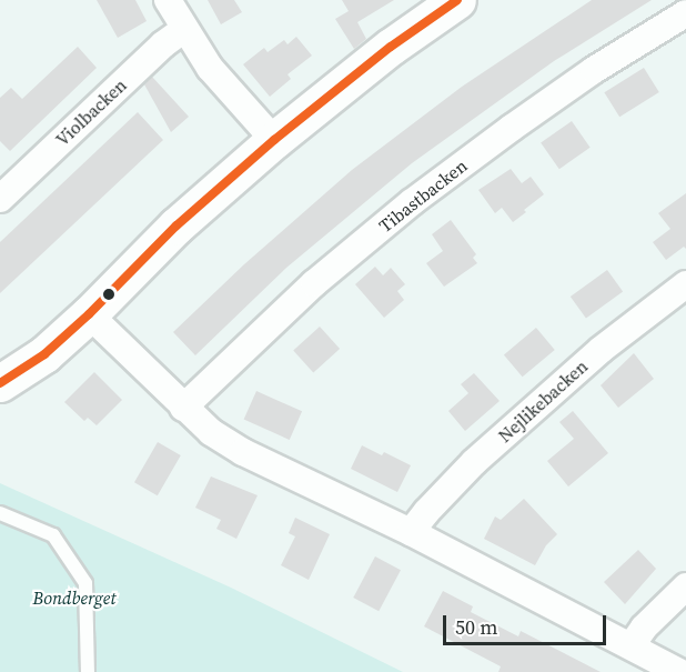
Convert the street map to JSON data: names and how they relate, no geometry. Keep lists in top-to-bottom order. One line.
{"streets":{"street":["Violbacken","Tibastbacken","Nejlikebacken"]},"parks":["Bondberget"],"scale_bar":"50 m"}
